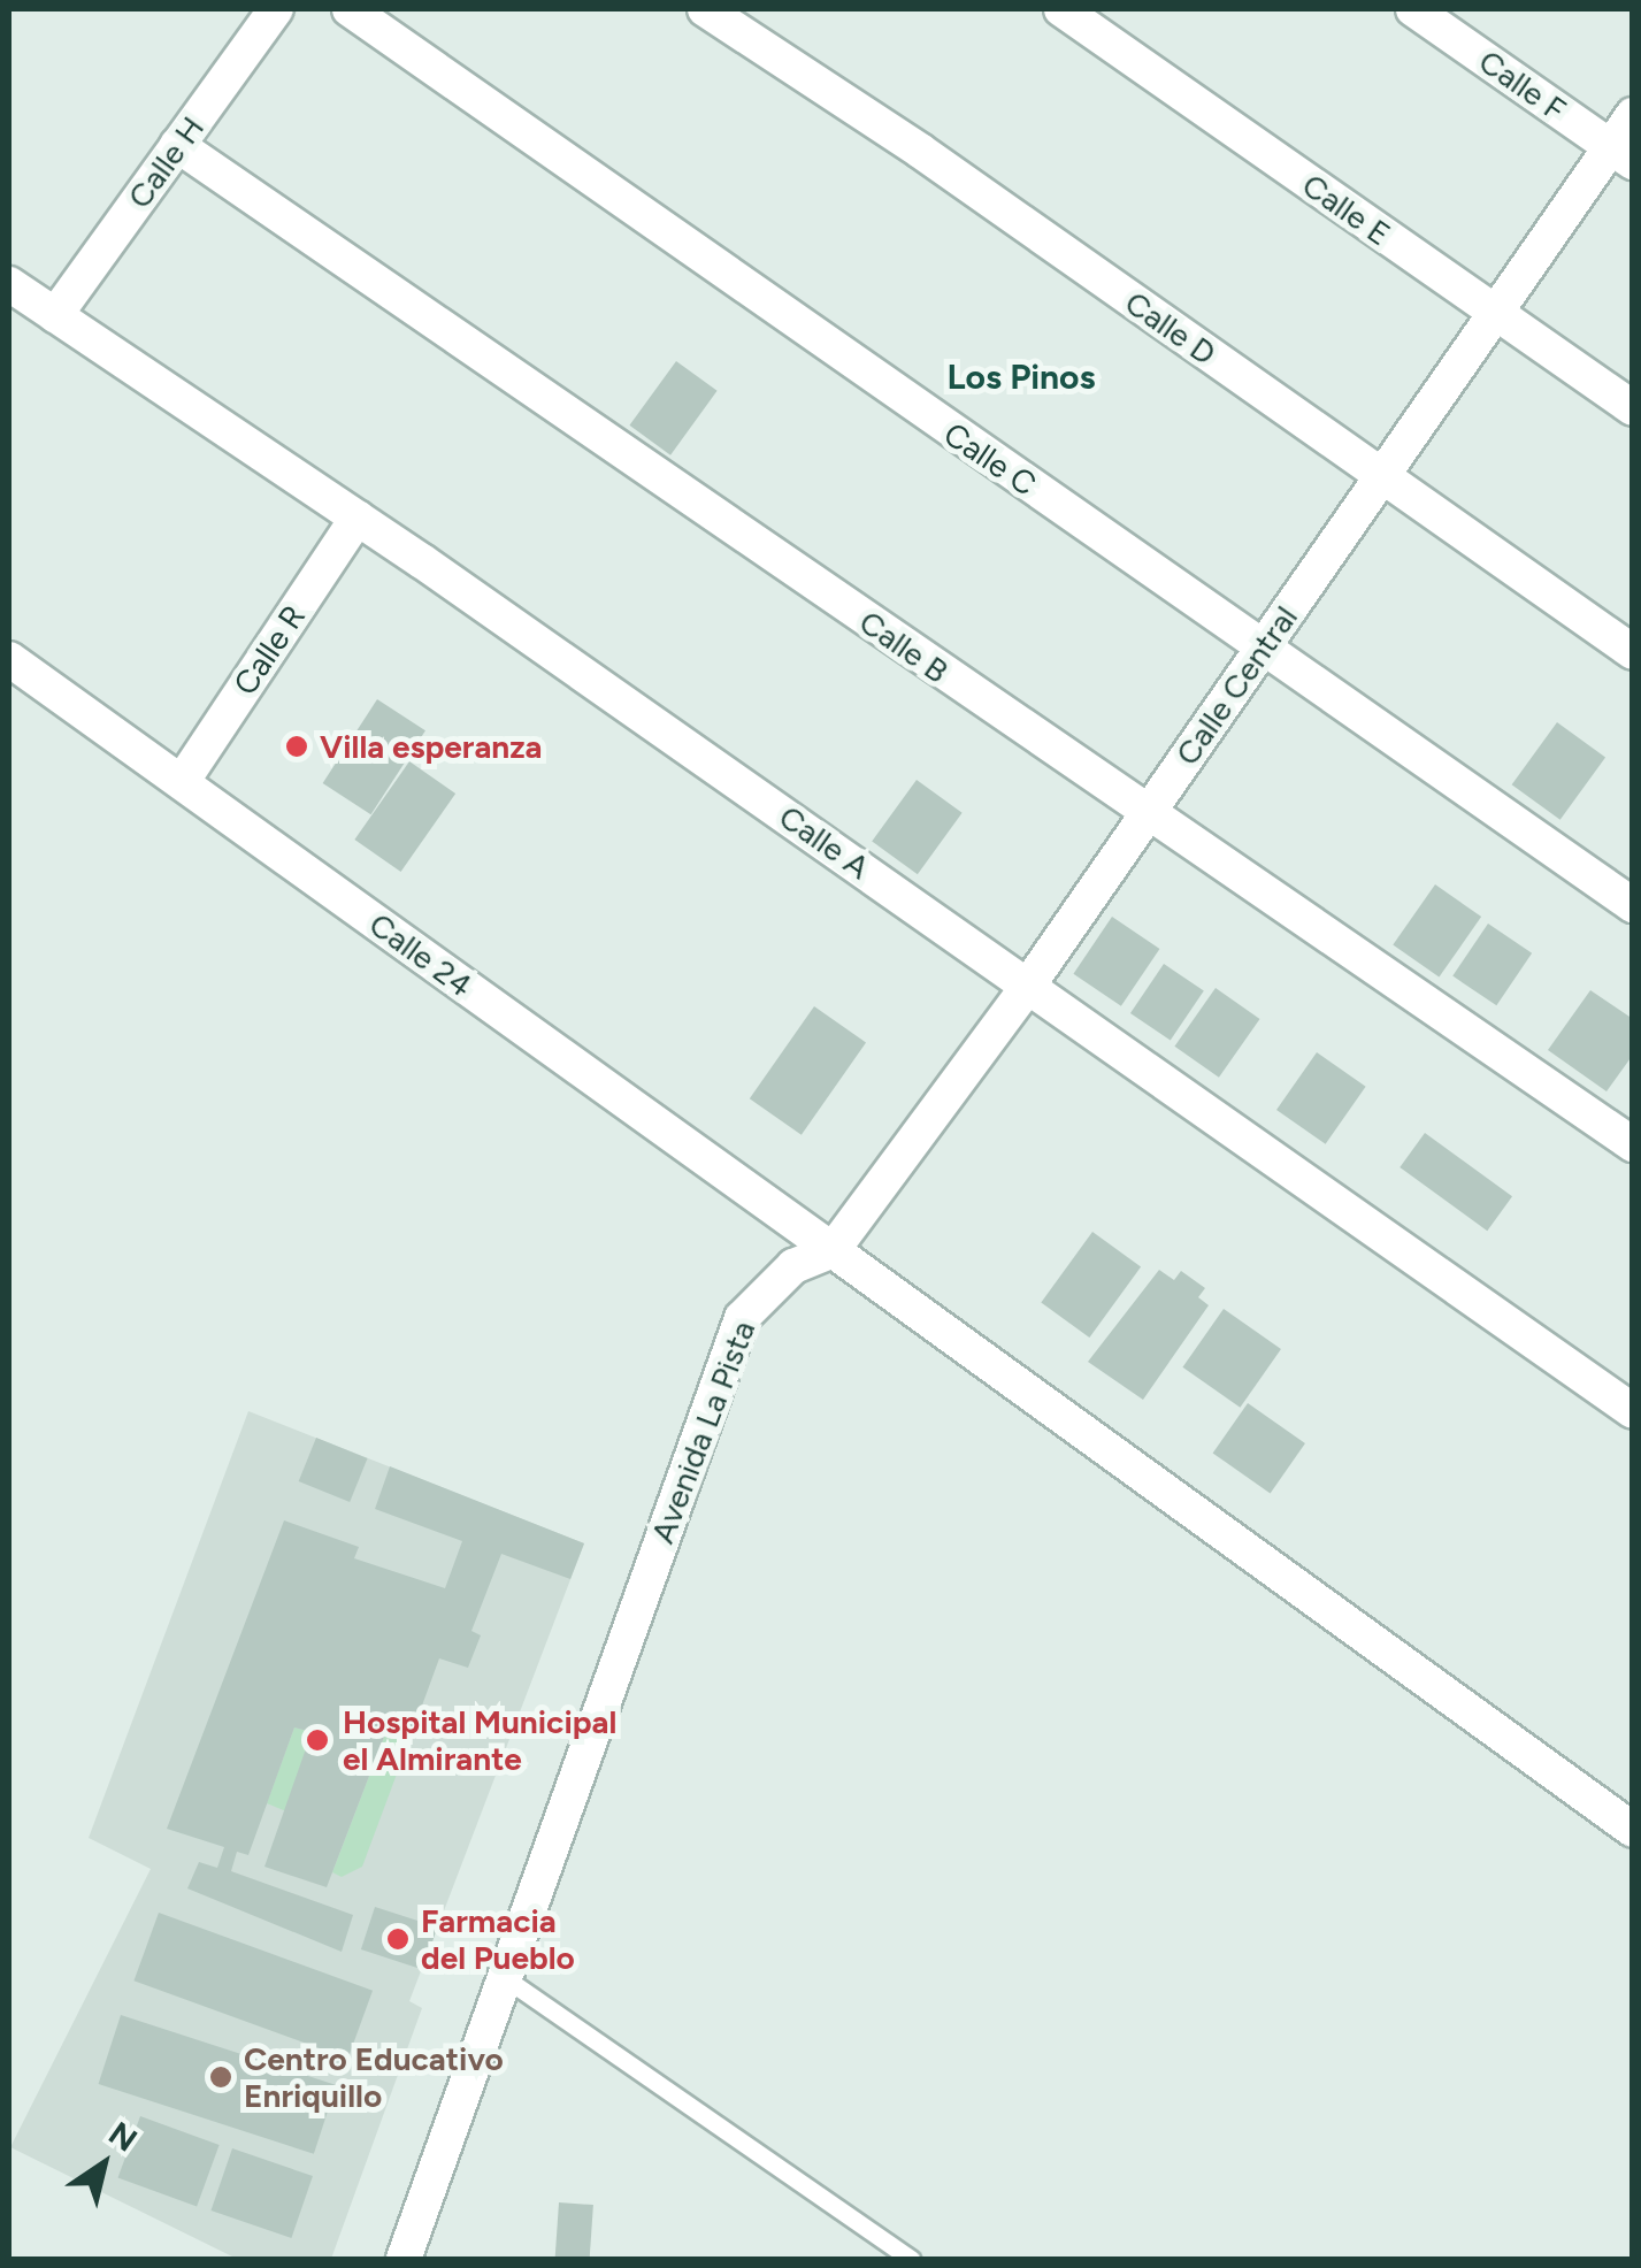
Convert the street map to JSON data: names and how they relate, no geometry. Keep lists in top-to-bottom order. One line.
{"streets":{"street":["Calle F","Calle H","Calle E","Calle D","Calle C","Calle B","Calle R","Calle Central","Calle A","Calle 24","Avenida La Pista"]},"crossings":[["Calle F","Calle Central"],["Calle H","Calle B"],["Calle H","Calle A"],["Calle E","Calle Central"],["Calle D","Calle Central"],["Calle C","Calle Central"],["Calle B","Calle Central"],["Calle R","Calle A"],["Calle R","Calle 24"],["Calle Central","Calle A"],["Calle Central","Calle 24"],["Calle Central","Avenida La Pista"],["Calle 24","Avenida La Pista"]],"districts":["Los Pinos"],"places":["Villa esperanza","Hospital Municipal el Almirante","Farmacia del Pueblo","Centro Educativo Enriquillo"],"north":"top right"}
